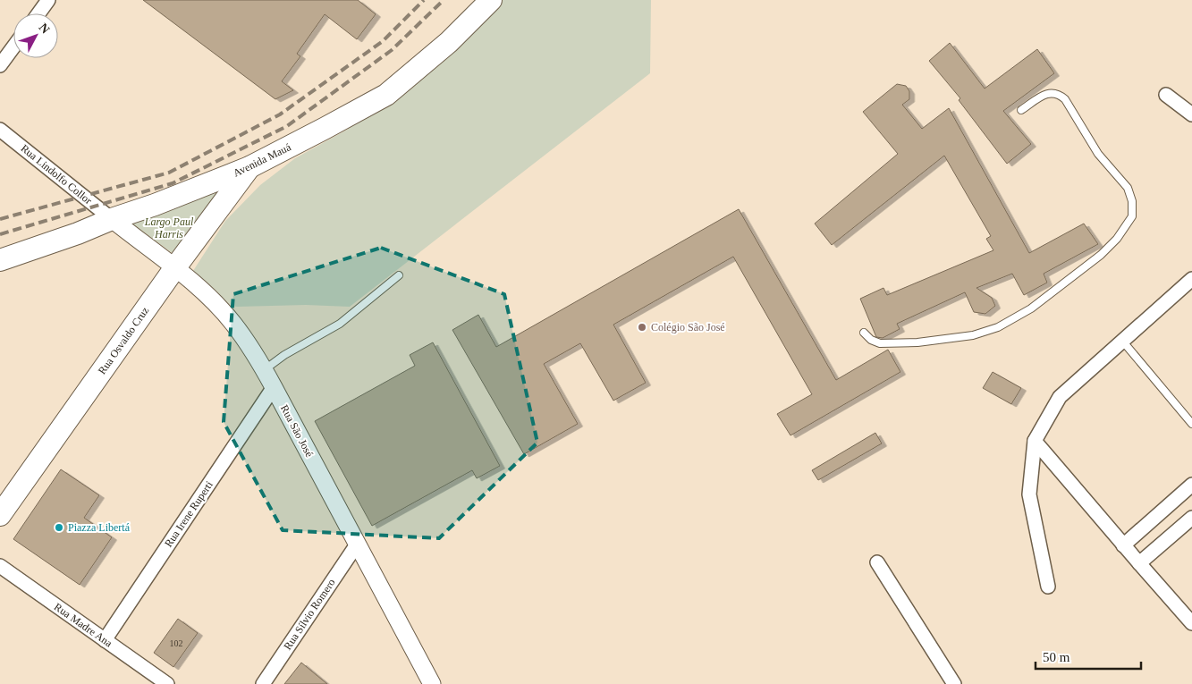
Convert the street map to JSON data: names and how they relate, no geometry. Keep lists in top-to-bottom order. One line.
{"streets":{"main road":["Avenida Mauá","Rua Osvaldo Cruz"],"street":["Rua Lindolfo Collor","Rua São José","Rua Irene Ruperti","Rua Sílvio Romero","Rua Madre Ana"]},"crossings":[["Avenida Mauá","Rua Lindolfo Collor"],["Avenida Mauá","Rua Osvaldo Cruz"],["Avenida Mauá","Rua São José"],["Rua Lindolfo Collor","Rua São José"],["Rua Osvaldo Cruz","Rua São José"],["Rua São José","Rua Irene Ruperti"],["Rua São José","Rua Sílvio Romero"],["Rua Irene Ruperti","Rua Madre Ana"]],"parks":["Largo Paul Harris"],"places":["Colégio São José","Piazza Libertá"],"house_numbers":["102"],"scale_bar":"50 m","north":"top right"}
